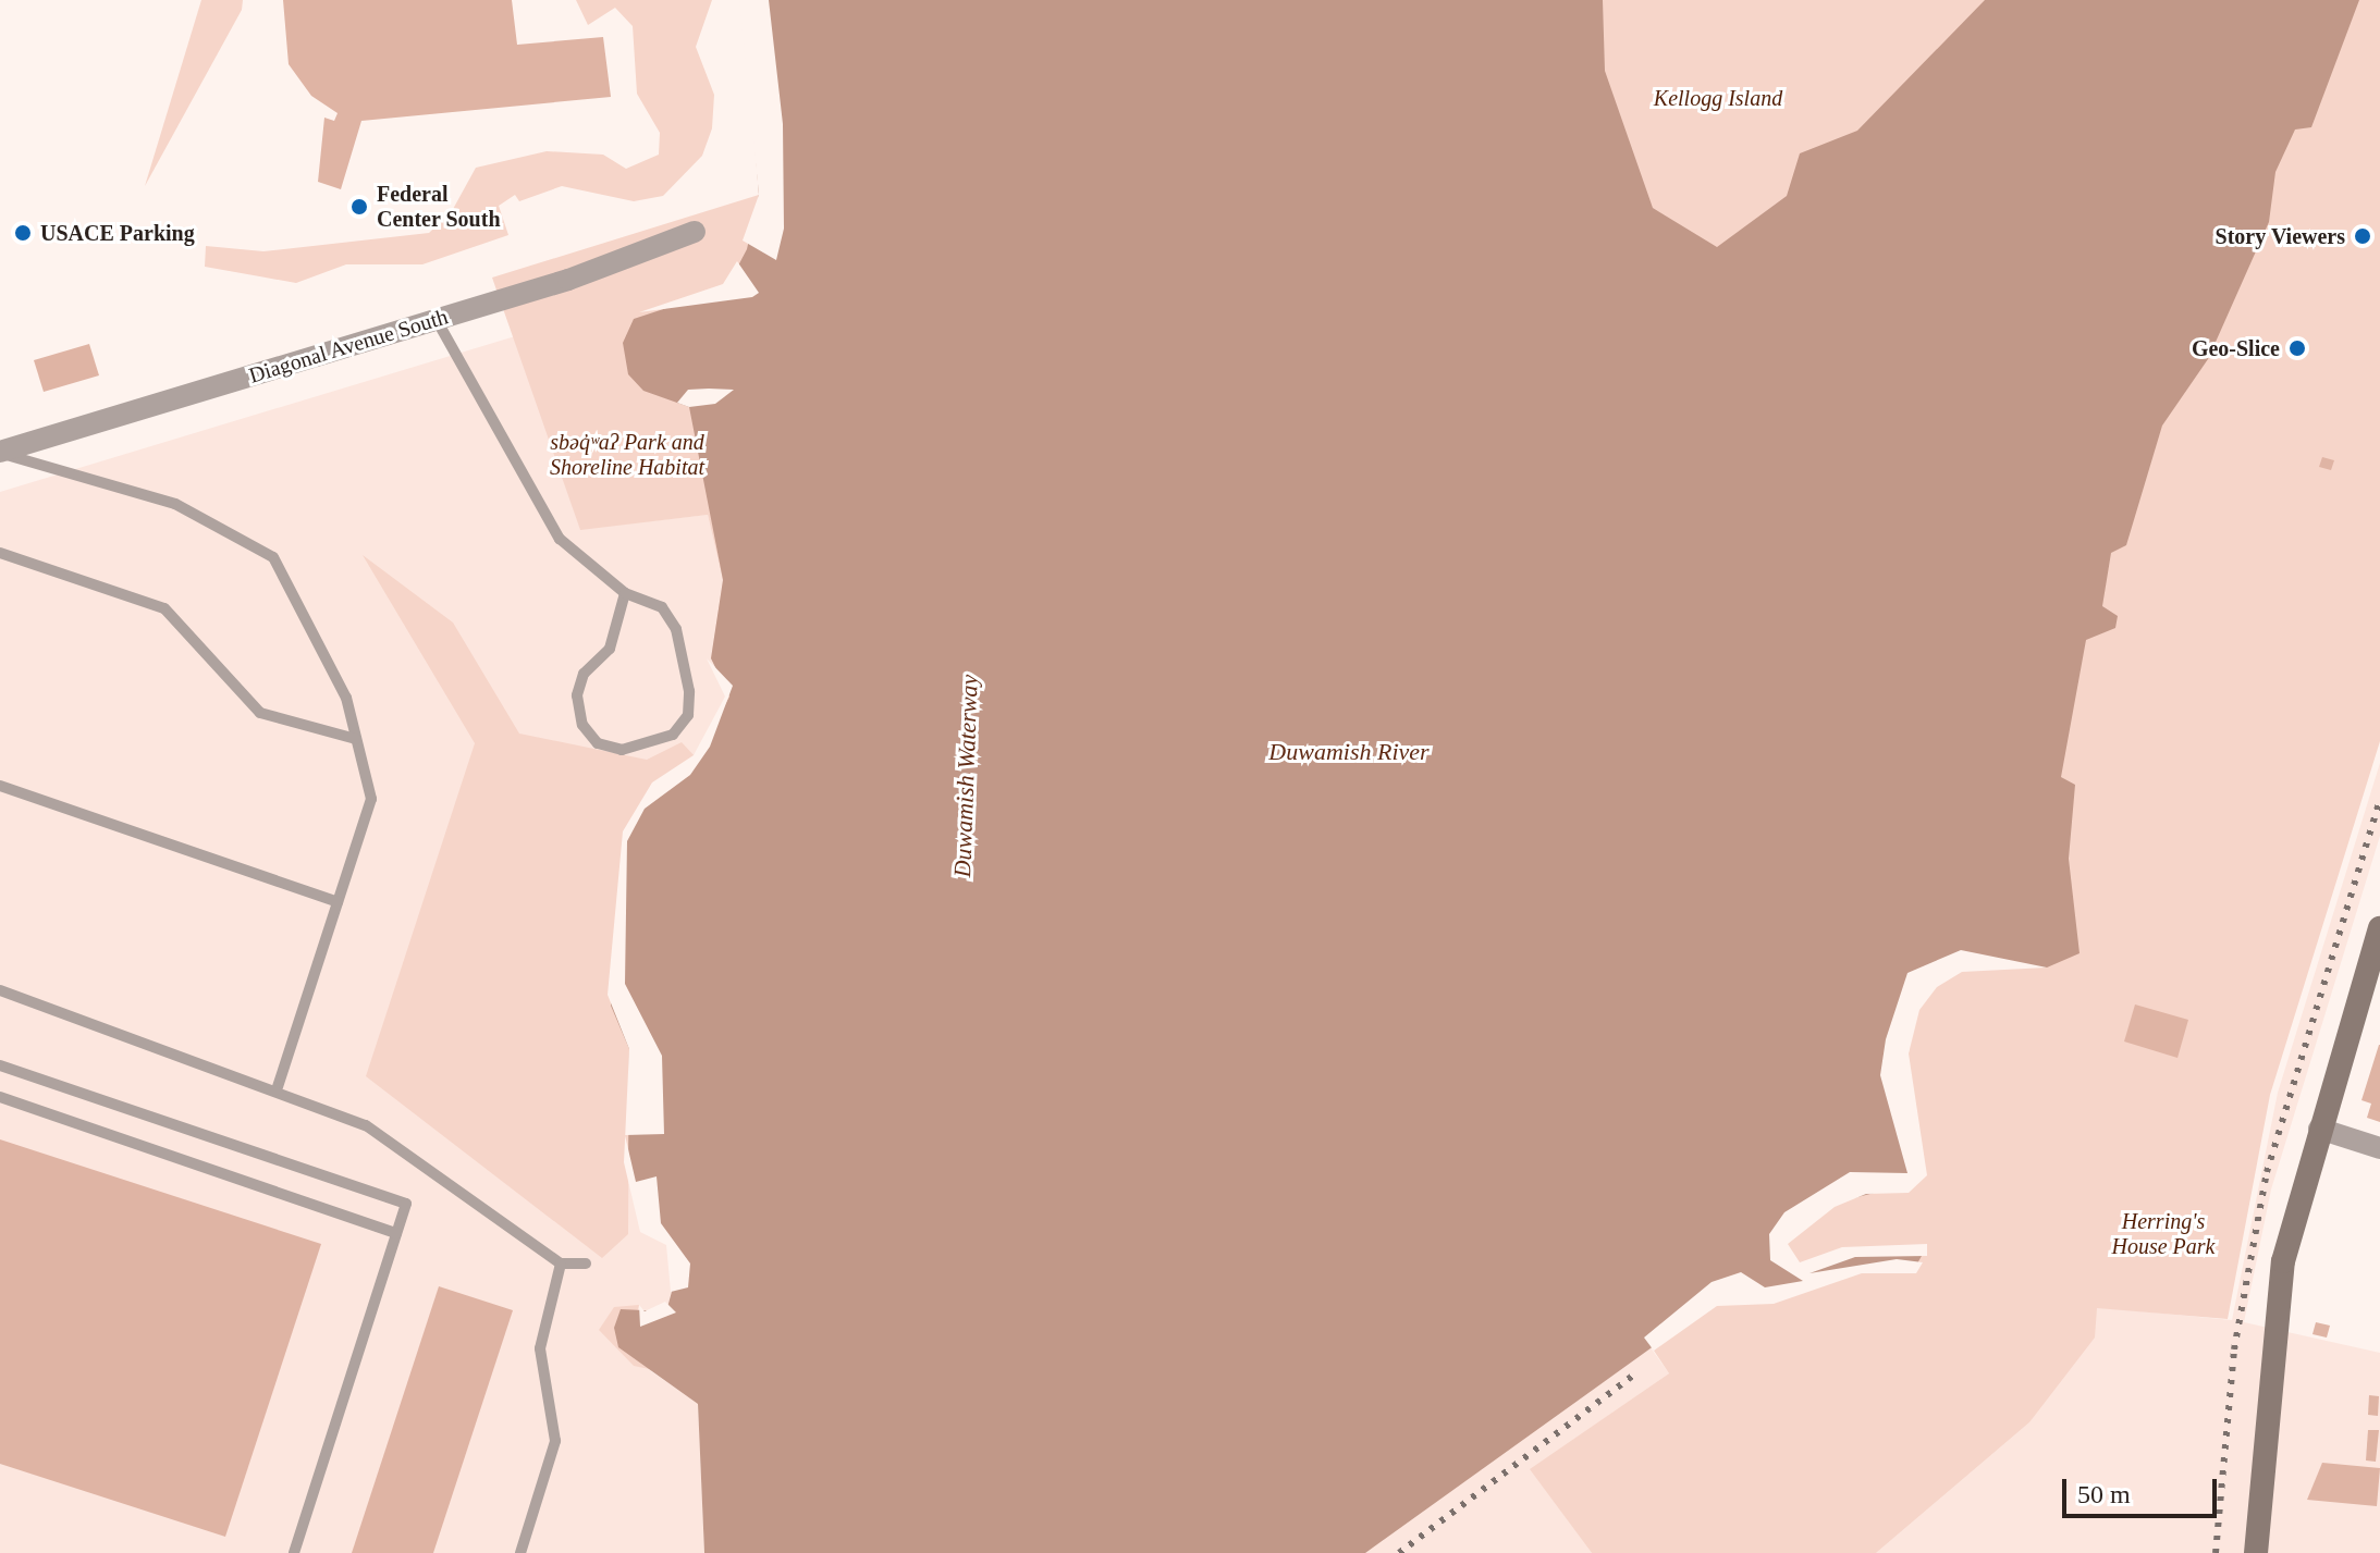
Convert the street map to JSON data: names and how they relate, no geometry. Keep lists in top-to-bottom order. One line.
{"streets":{"street":["Diagonal Avenue South"]},"water":["Duwamish River","Duwamish Waterway"],"parks":["Kellogg Island","sbəq̓ʷaʔ Park and Shoreline Habitat","Herring's House Park"],"places":["Federal Center South","USACE Parking","Story Viewers","Geo-Slice"],"scale_bar":"50 m"}
